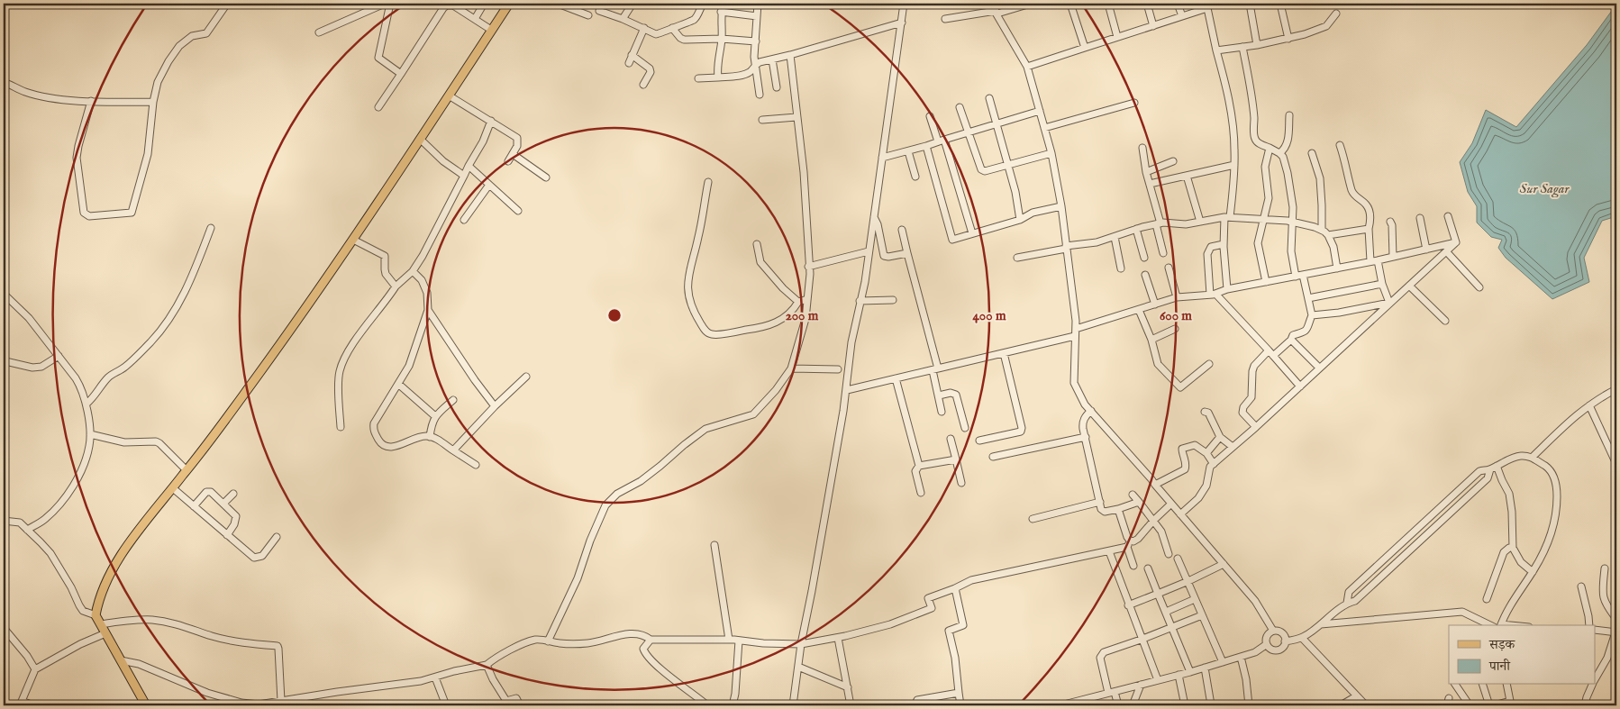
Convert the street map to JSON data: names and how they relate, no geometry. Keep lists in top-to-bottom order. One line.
{"water":["Sur Sagar"],"legend":["सड़क","पानी"],"rings":["200 m","400 m","600 m"]}
